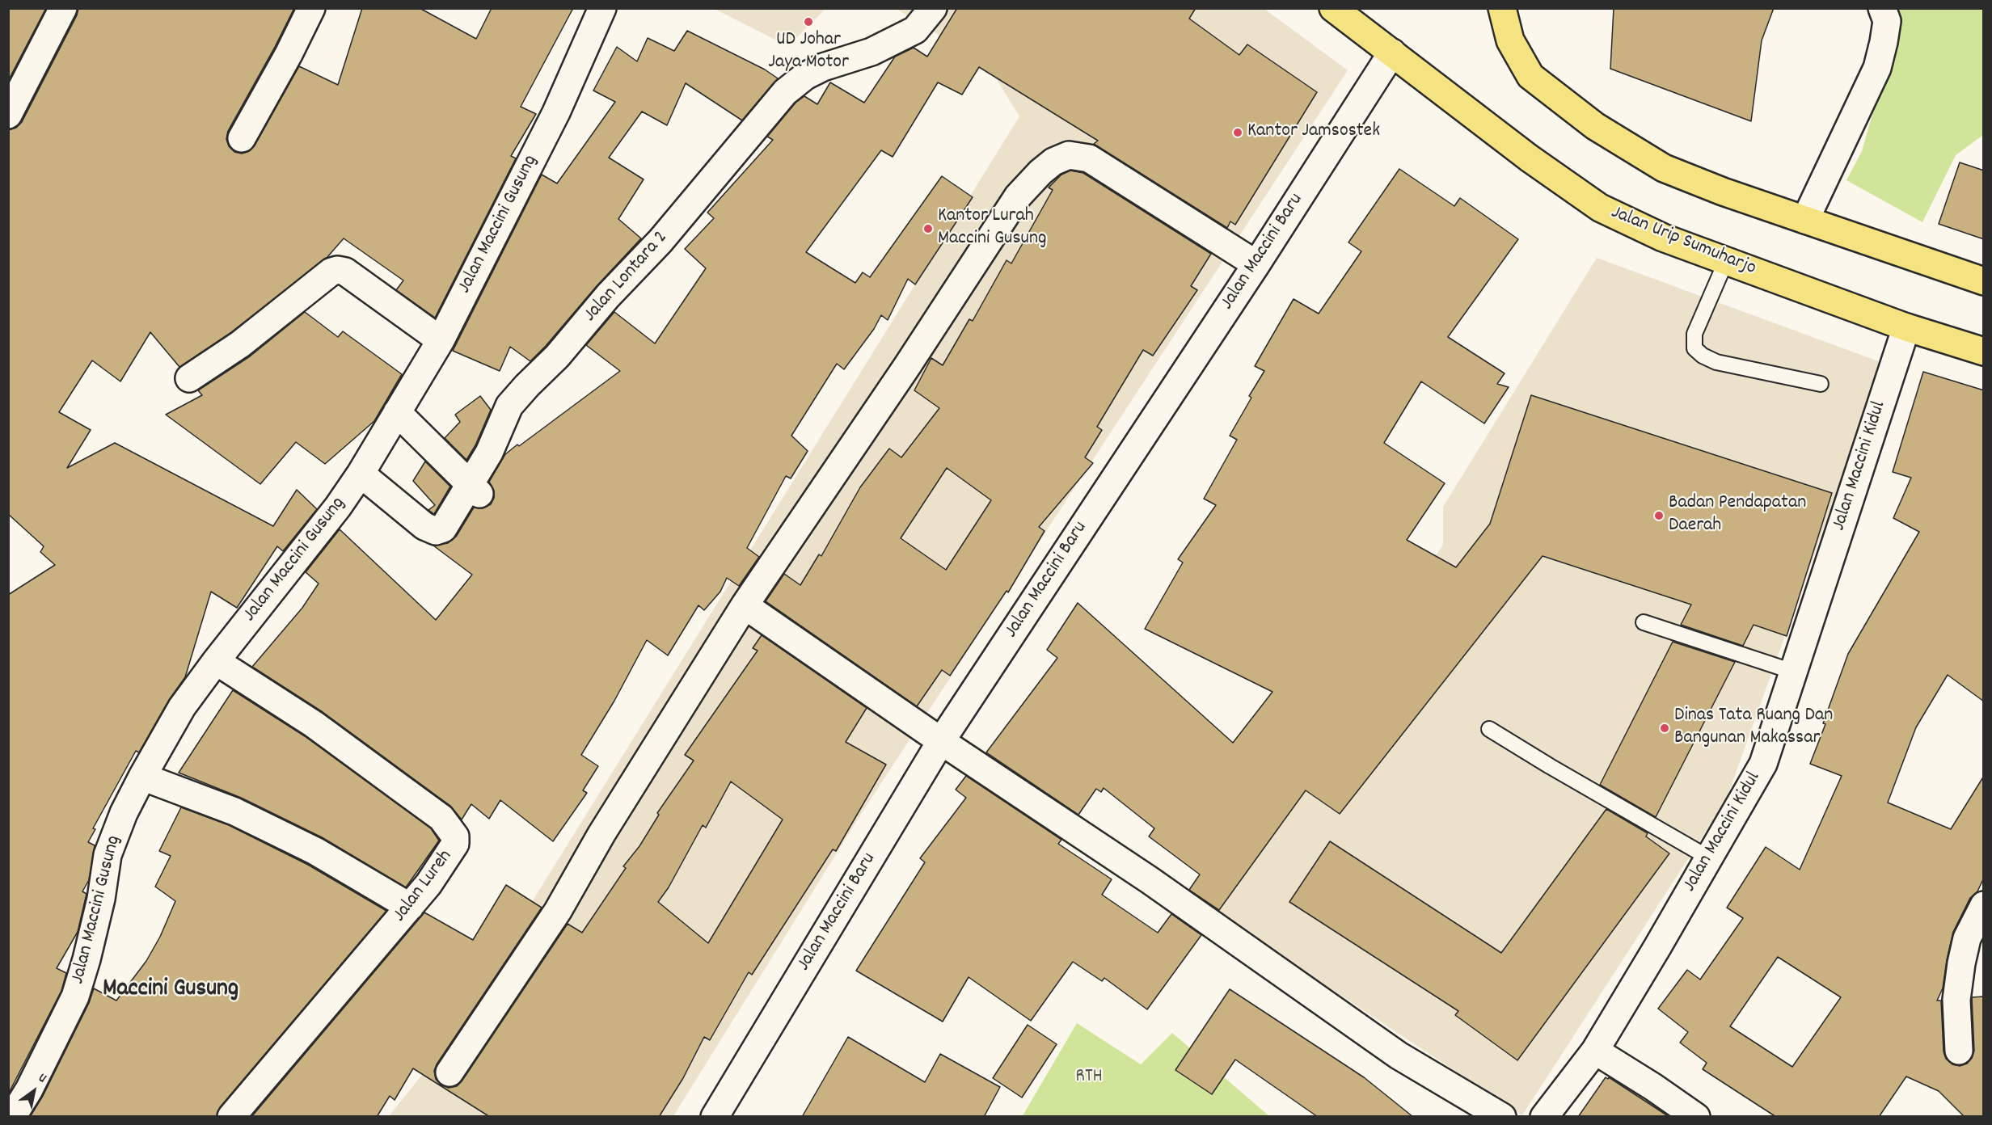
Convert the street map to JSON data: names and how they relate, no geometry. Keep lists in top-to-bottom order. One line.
{"streets":{"highway":["Jalan Urip Sumuharjo"],"street":["Jalan Maccini Gusung","Jalan Maccini Baru","Jalan Lontara 2","Jalan Maccini Kidul","Jalan Lureh"]},"crossings":[["Jalan Maccini Gusung","Jalan Lontara 2"],["Jalan Maccini Gusung","Jalan Lureh"],["Jalan Urip Sumuharjo","Jalan Maccini Baru"],["Jalan Urip Sumuharjo","Jalan Maccini Kidul"]],"districts":["Maccini Gusung"],"parks":["RTH"],"places":["UD Johar Jaya Motor","Kantor Jamsostek","Kantor Lurah Maccini Gusung","Badan Pendapatan Daerah","Dinas Tata Ruang Dan Bangunan Makassar"],"north":"top right"}
